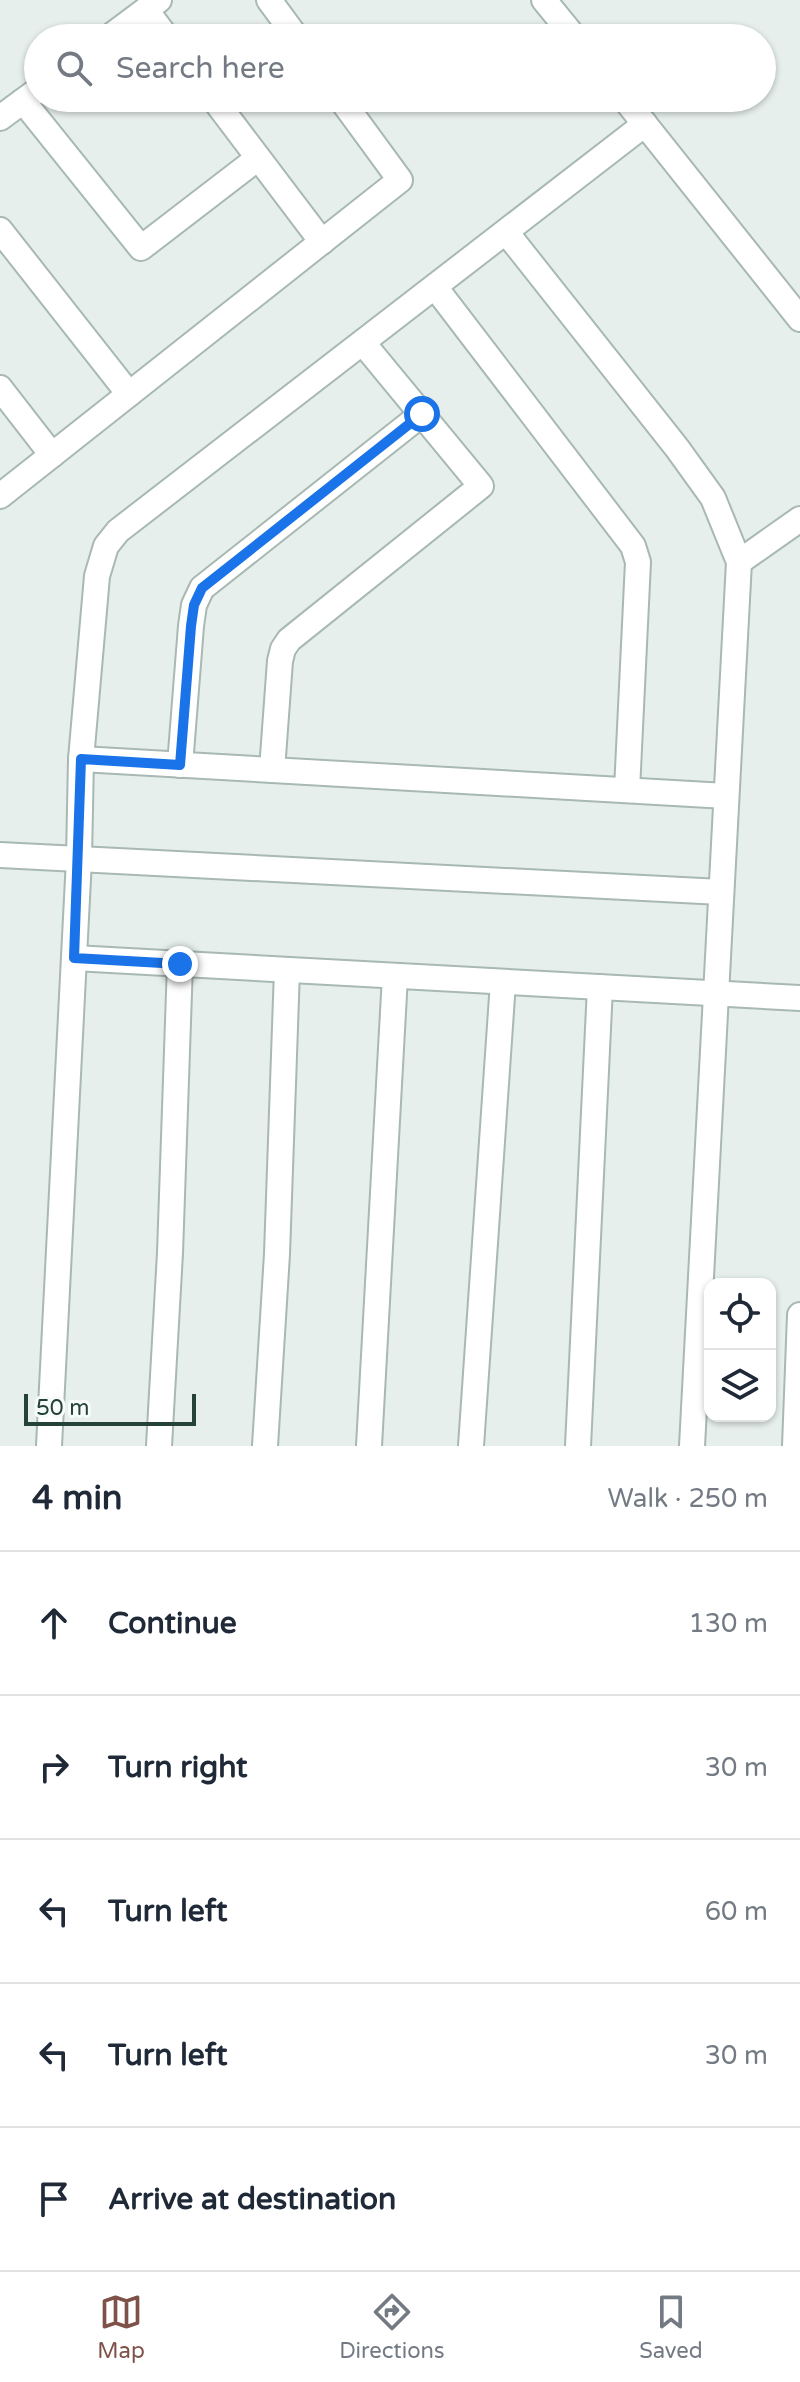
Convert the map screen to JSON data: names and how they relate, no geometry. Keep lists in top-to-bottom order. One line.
{"scale_bar":"50 m","page":{"search":"Search here","scale":"50 m","heading":["4 min","Walk · 250 m"],"list":[["Continue","130 m"],["Turn right","30 m"],["Turn left","60 m"],["Turn left","30 m"],"Arrive at destination"],"nav":["Map","Directions","Saved"]}}
